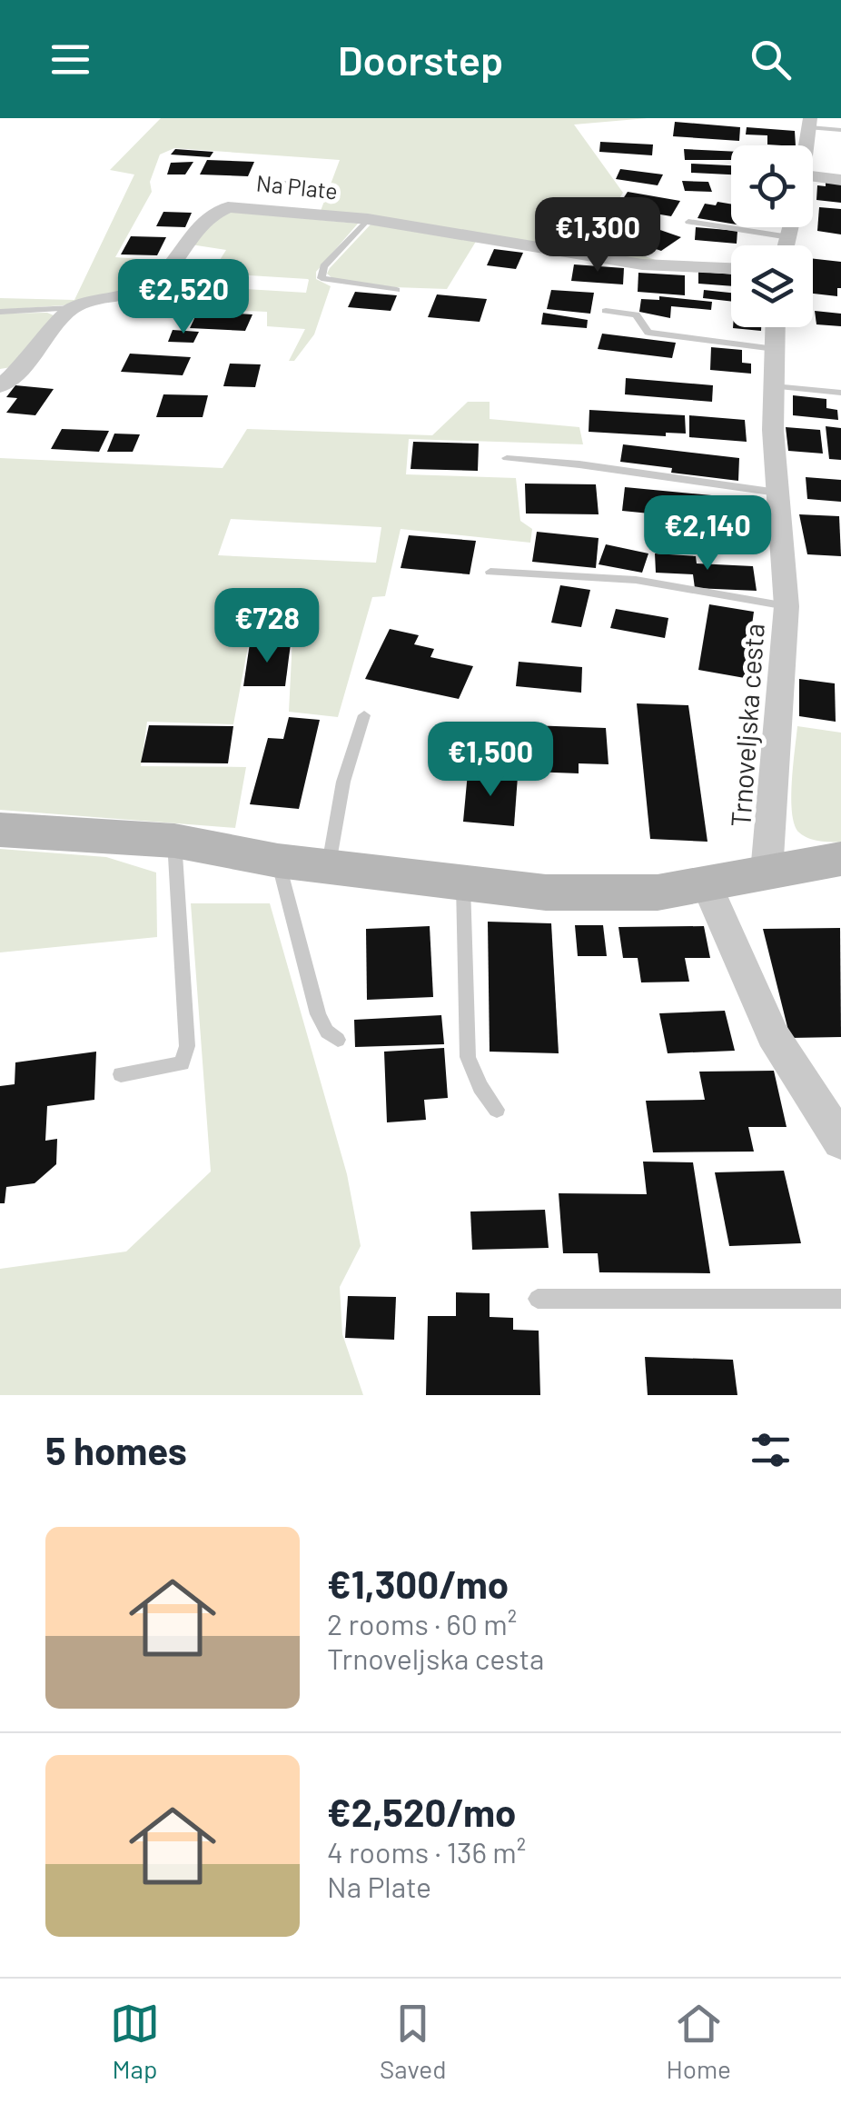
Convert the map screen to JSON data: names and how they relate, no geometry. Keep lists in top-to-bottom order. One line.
{"streets":{"street":["Na Plate","Trnoveljska cesta"]},"page":{"header":"Doorstep","price":["€1,300","€2,520","€2,140","€728","€1,500"],"heading":"5 homes","list":[{"name":"€1,300/mo","note":"2 rooms · 60 m² · Trnoveljska cesta"},{"name":"€2,520/mo","note":"4 rooms · 136 m² · Na Plate"}],"tabs":["Map","Saved","Home"]}}
